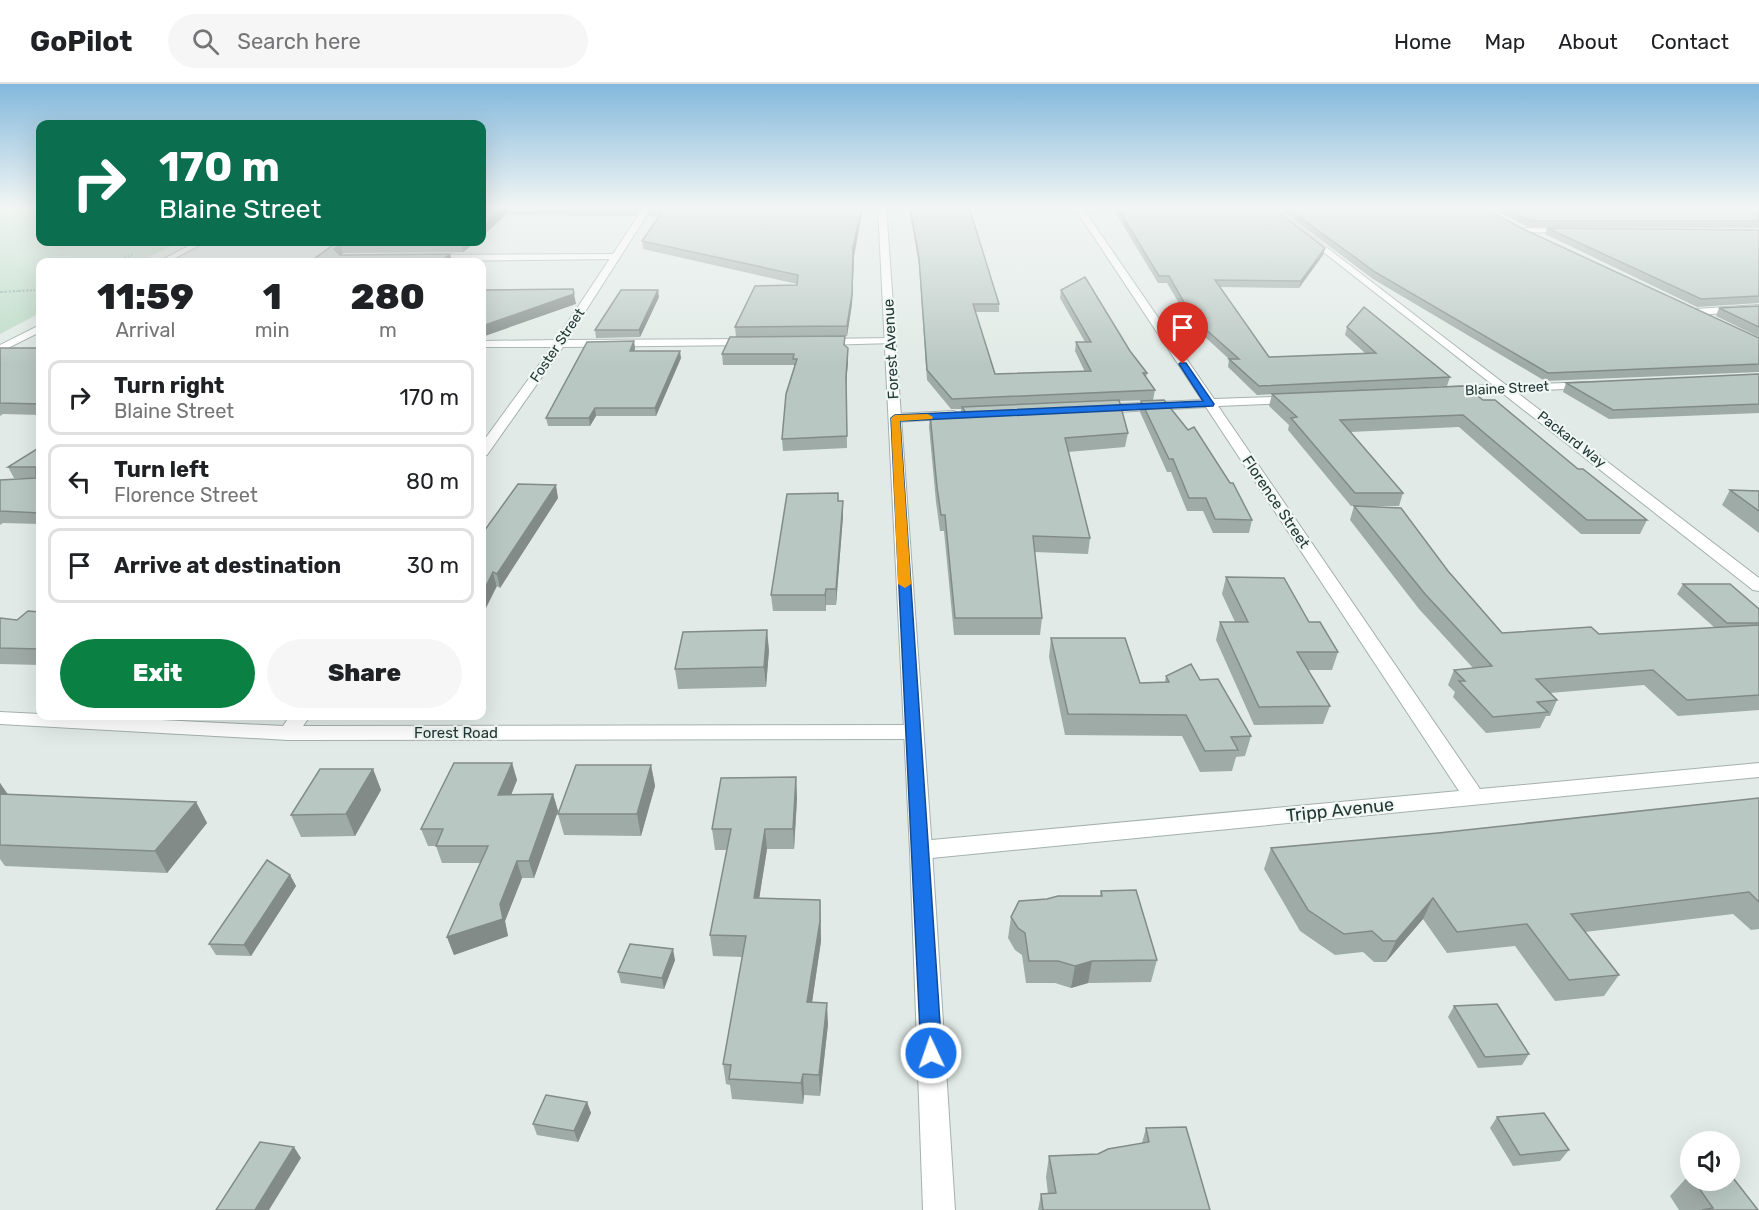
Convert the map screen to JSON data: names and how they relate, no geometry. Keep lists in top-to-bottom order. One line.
{"streets":{"street":["Foster Street","Forest Avenue","Blaine Street","Packard Way","Florence Street","Forest Road","Tripp Avenue"]},"crossings":[["Forest Avenue","Forest Road"],["Forest Avenue","Tripp Avenue"],["Blaine Street","Packard Way"],["Florence Street","Tripp Avenue"]],"page":{"header":"GoPilot","search":"Search here","nav":["Home","Map","About","Contact"],"turn":["170 m","Blaine Street"],"eta":["11:59","Arrival","1","min","280","m"],"list":[{"name":"Turn right","note":"Blaine Street","value":"170 m"},{"name":"Turn left","note":"Florence Street","value":"80 m"},{"name":"Arrive at destination","value":"30 m"}],"buttons":["Exit","Share"]}}
